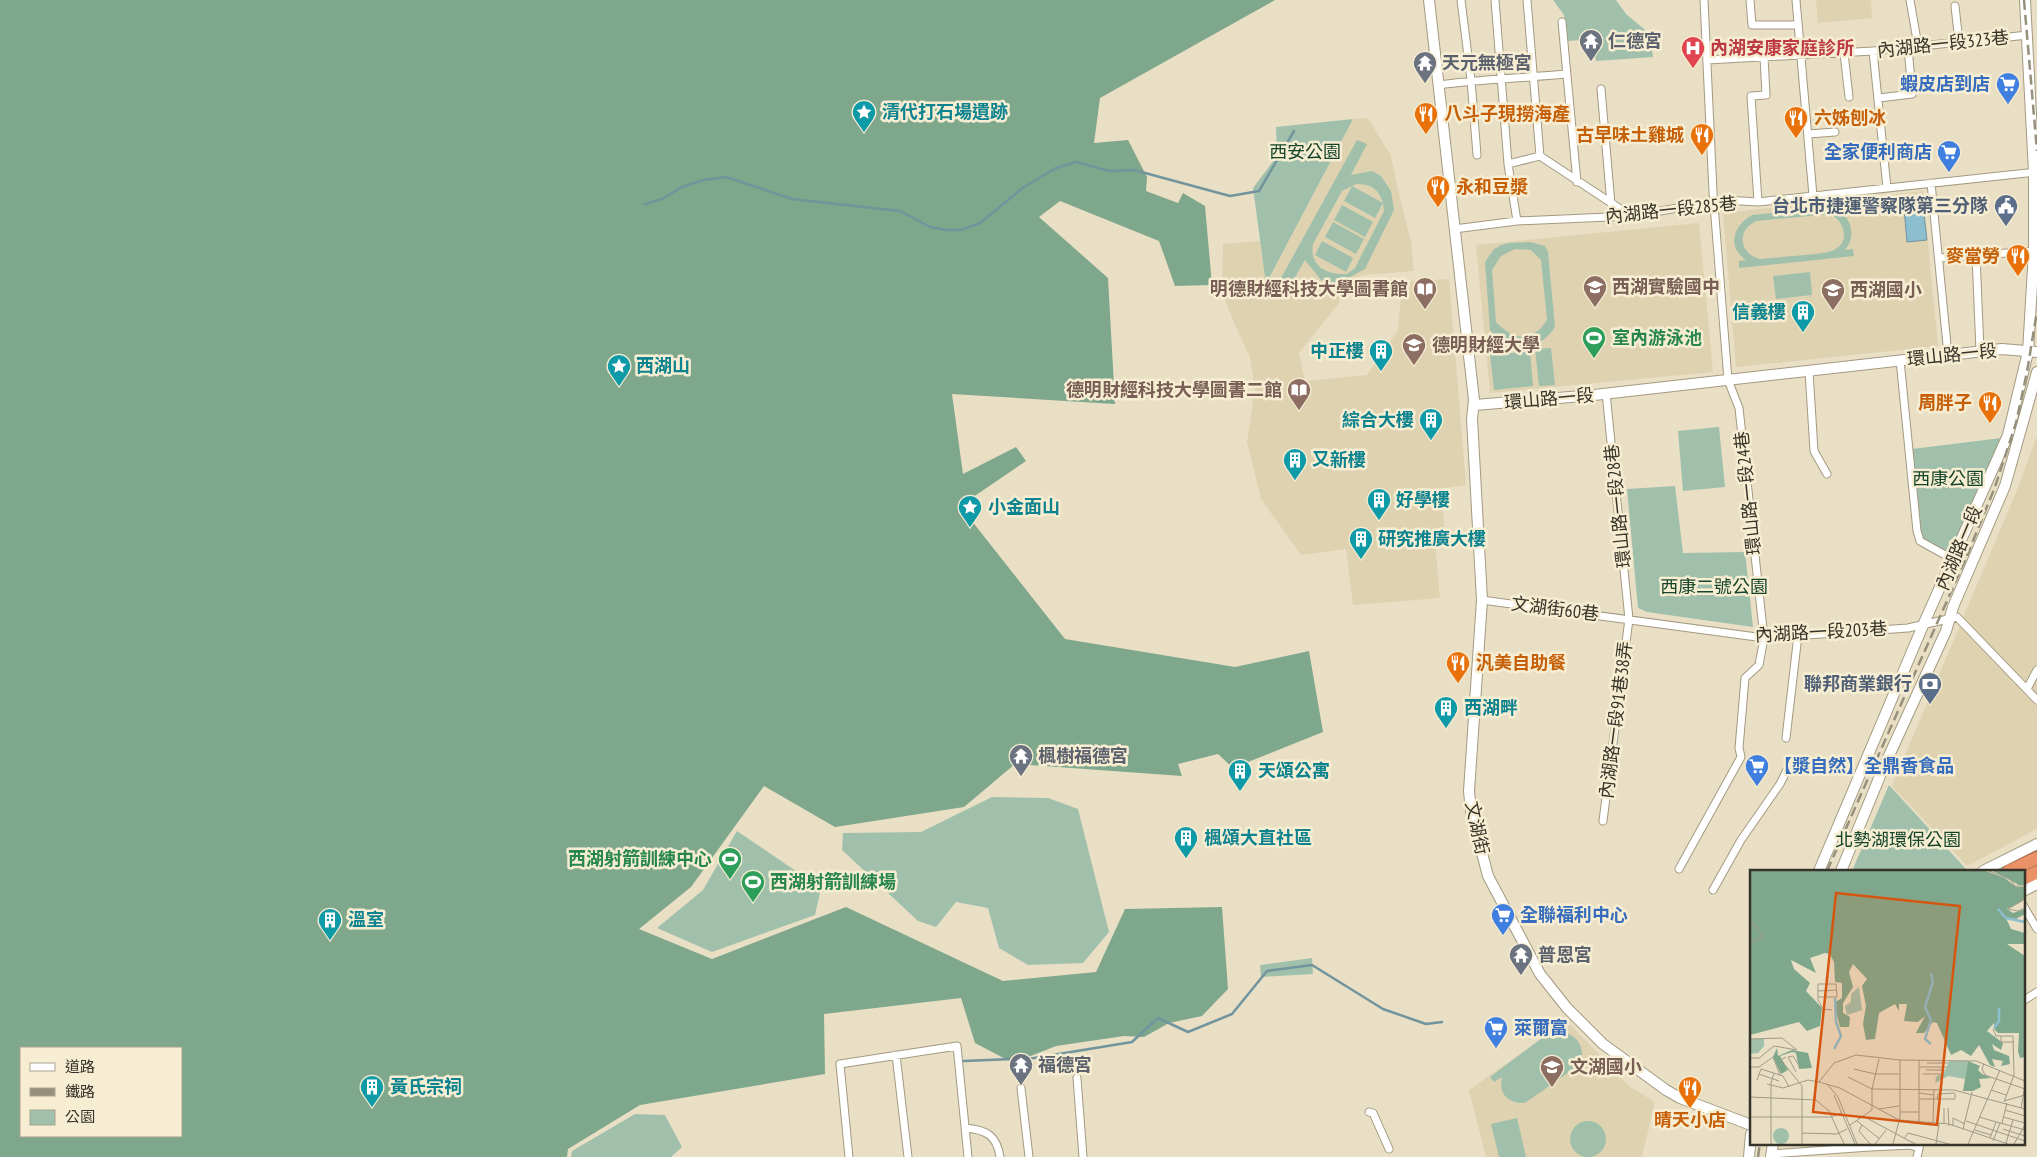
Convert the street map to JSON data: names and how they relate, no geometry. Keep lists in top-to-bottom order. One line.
{"streets":{"street":["內湖路一段323巷","內湖路一段285巷","環山路一段","環山路一段24巷","環山路一段28巷","內湖路一段","文湖街60巷","內湖路一段203巷","內湖路一段91巷38弄","文湖街"]},"crossings":[["內湖路一段323巷","環山路一段24巷"],["內湖路一段323巷","內湖路一段"],["內湖路一段285巷","環山路一段24巷"],["內湖路一段285巷","內湖路一段"],["環山路一段","環山路一段24巷"],["環山路一段","環山路一段28巷"],["環山路一段","內湖路一段"],["環山路一段","文湖街"],["環山路一段24巷","內湖路一段203巷"],["環山路一段28巷","文湖街60巷"],["環山路一段28巷","內湖路一段203巷"],["環山路一段28巷","內湖路一段91巷38弄"],["內湖路一段","內湖路一段203巷"],["文湖街60巷","內湖路一段203巷"],["文湖街60巷","內湖路一段91巷38弄"],["文湖街60巷","文湖街"],["內湖路一段203巷","內湖路一段91巷38弄"]],"parks":["西安公園","西康公園","西康二號公園","北勢湖環保公園"],"places":{"temple":["仁德宮","天元無極宮","楓樹福德宮","普恩宮","福德宮"],"hospital":["內湖安康家庭診所"],"supermarket":["蝦皮店到店","全家便利商店","【漿自然】全鼎香食品","全聯福利中心","萊爾富"],"place":["清代打石場遺跡","西湖山","小金面山"],"restaurant":["八斗子現撈海產","六姊刨冰","古早味土雞城","永和豆漿","麥當勞","周胖子","汎美自助餐","晴天小店"],"public building":["台北市捷運警察隊第三分隊"],"school or university":["西湖實驗國中","西湖國小","德明財經大學","文湖國小"],"library":["明德財經科技大學圖書館","德明財經科技大學圖書二館"],"building":["信義樓","中正樓","綜合大樓","又新樓","好學樓","研究推廣大樓","西湖畔","天頌公寓","楓頌大直社區","溫室","黃氏宗祠"],"sports":["室內游泳池","西湖射箭訓練中心","西湖射箭訓練場"],"bank":["聯邦商業銀行"]},"legend":["道路","鐵路","公園"]}
